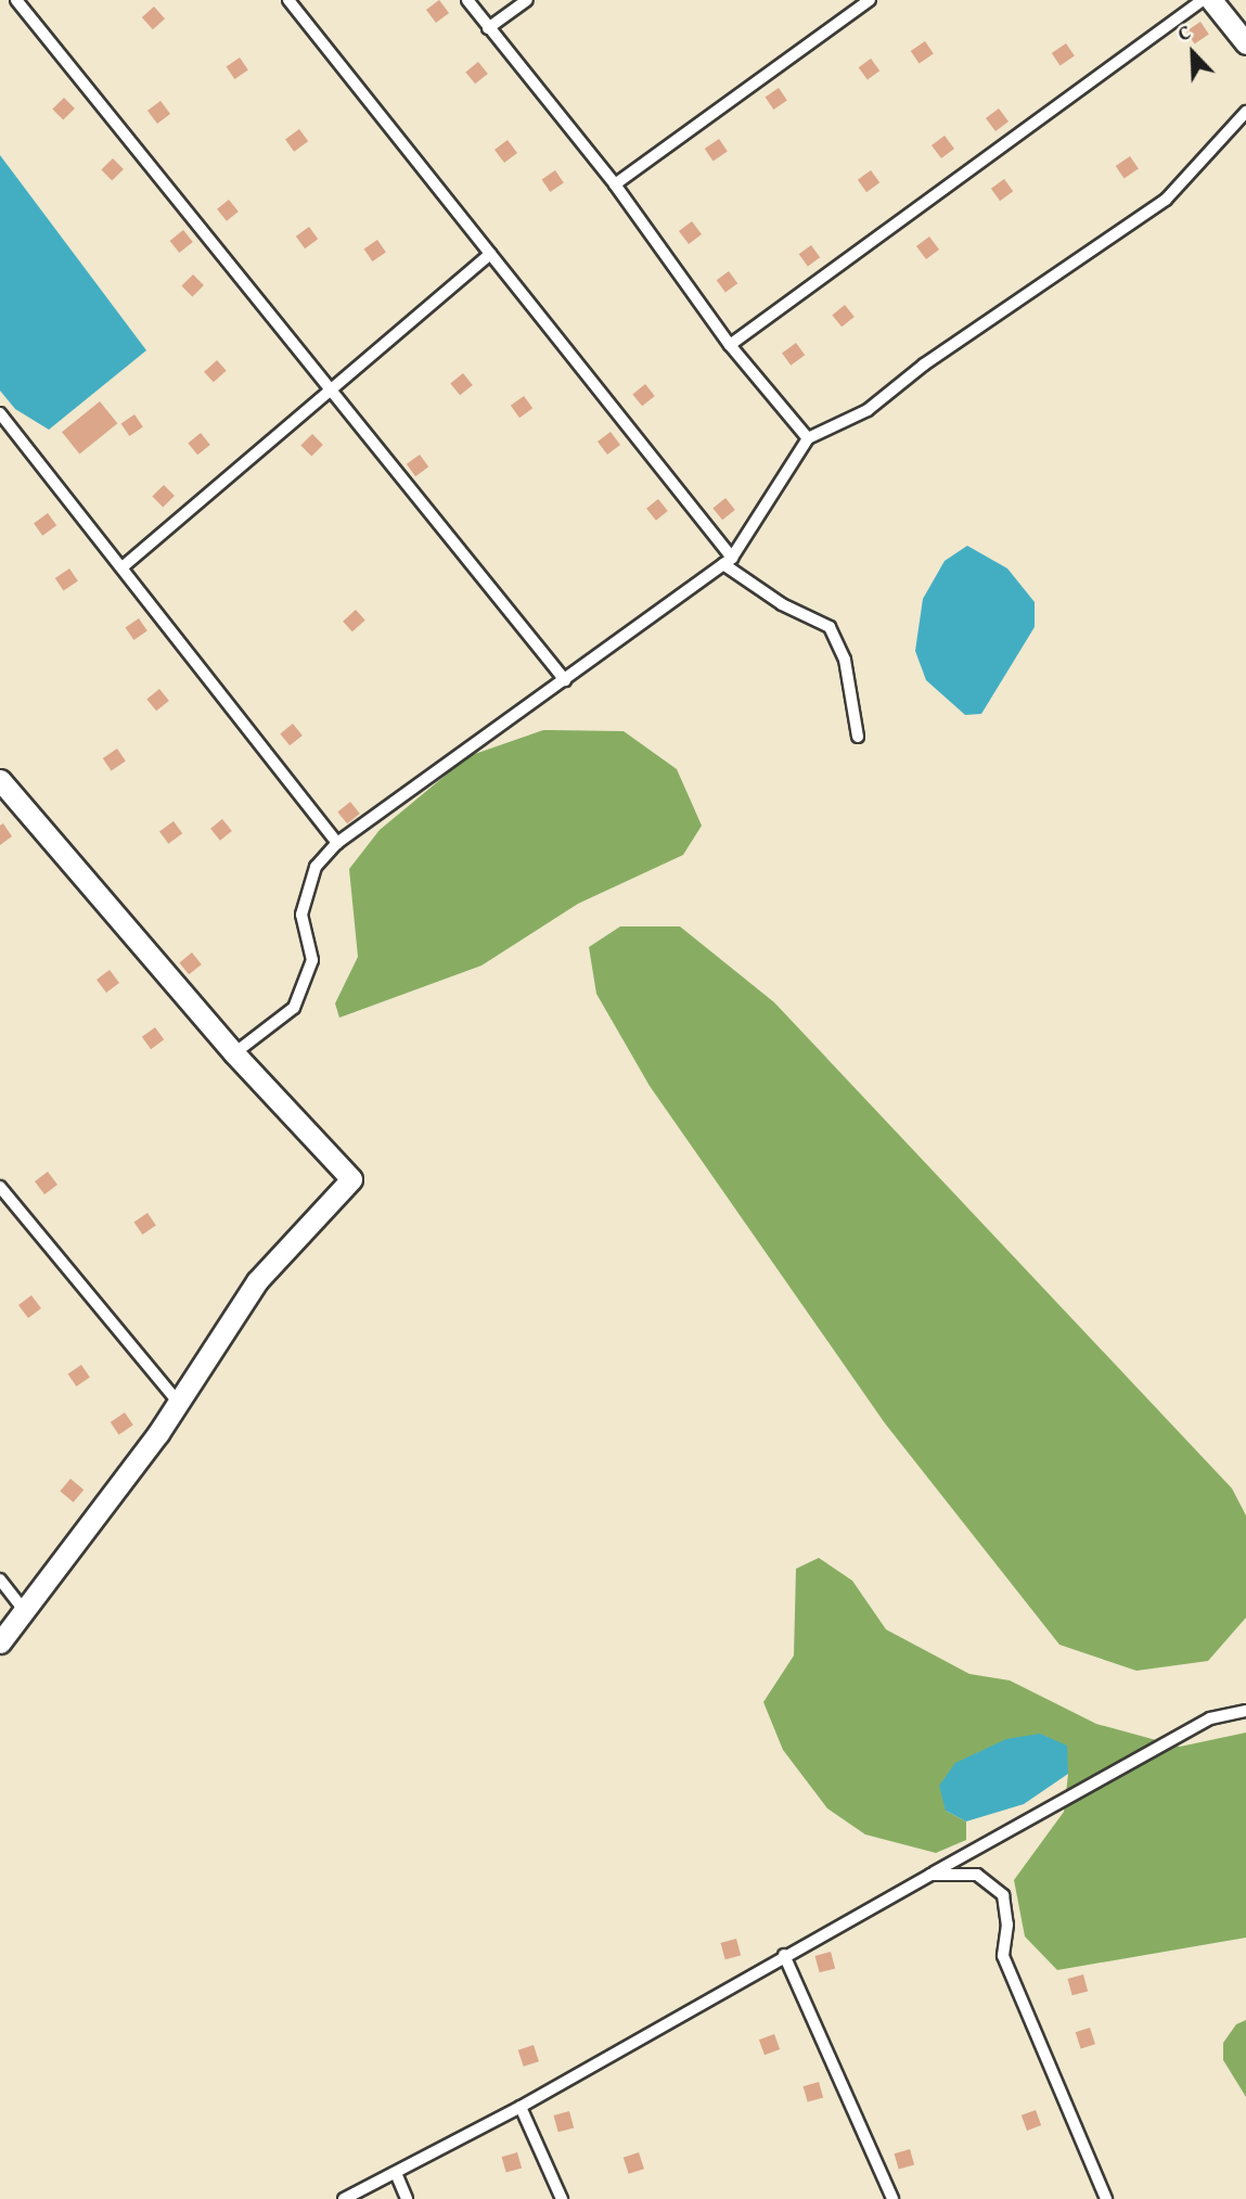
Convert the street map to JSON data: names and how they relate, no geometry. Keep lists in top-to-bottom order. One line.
{"north":"top left"}
